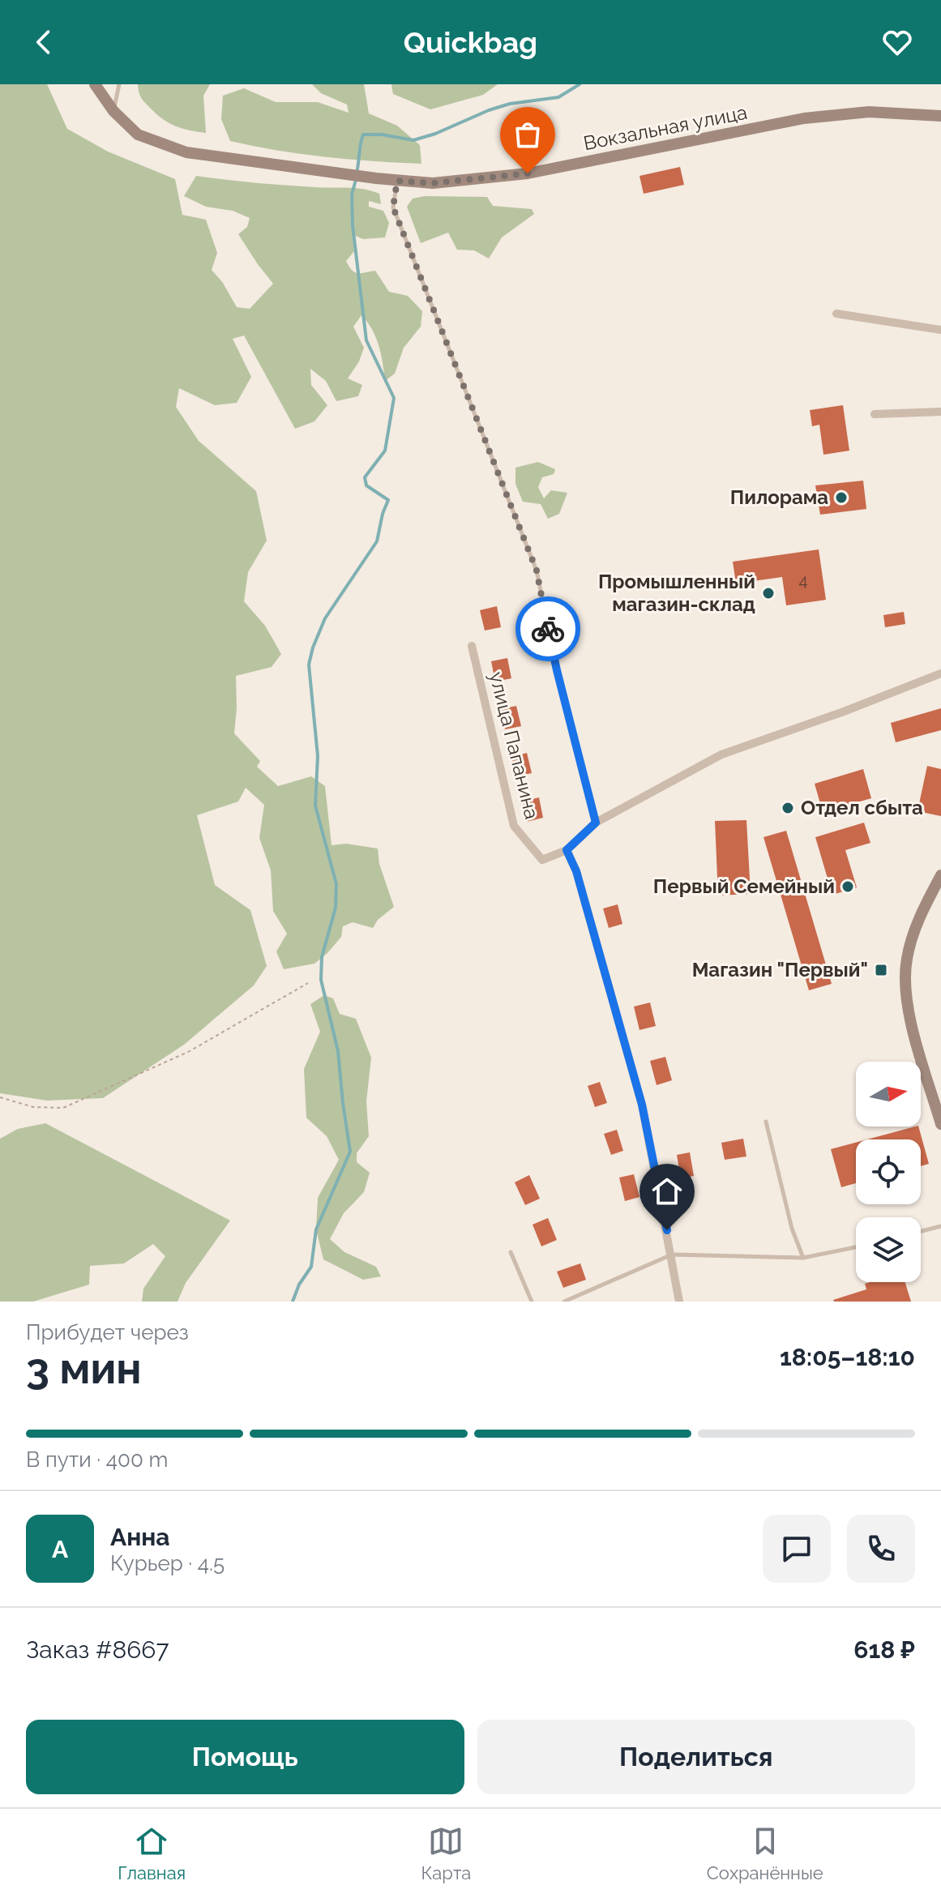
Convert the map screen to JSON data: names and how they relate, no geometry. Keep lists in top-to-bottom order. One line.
{"streets":{"main road":["Вокзальная улица"],"street":["улица Папанина"]},"places":{"other":["Пилорама","Промышленный магазин-склад","Отдел сбыта","Первый Семейный"],"transit":["Магазин \"Первый\""]},"house_numbers":["4"],"north":"right","page":{"header":"Quickbag","heading":["3 мин","Прибудет через","18:05–18:10"],"panel":["Анна","Курьер · 4.5","Заказ #8667","618 ₽"],"bar":"В пути · 400 m","round":"А","buttons":["Помощь","Поделиться"],"tabs":["Главная","Карта","Сохранённые"]}}
